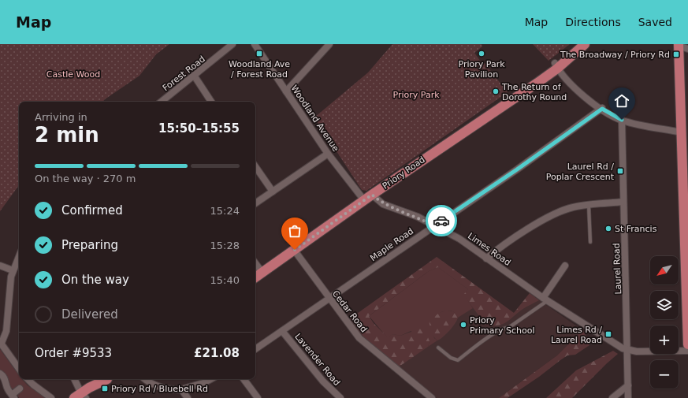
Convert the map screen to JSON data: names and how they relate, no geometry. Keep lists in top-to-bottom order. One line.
{"streets":{"main road":["Priory Road"],"street":["Forest Road","Woodland Avenue","Maple Road","Limes Road","Laurel Road","Cedar Road","Lavender Road"]},"crossings":[["Woodland Avenue","Priory Road"],["Woodland Avenue","Limes Road"],["Priory Road","Limes Road"],["Priory Road","Cedar Road"],["Maple Road","Limes Road"],["Maple Road","Cedar Road"],["Maple Road","Lavender Road"],["Limes Road","Laurel Road"]],"parks":["Castle Wood","Priory Park"],"places":{"transit":["Woodland Ave / Forest Road","The Broadway / Priory Rd","Laurel Rd / Poplar Crescent","Limes Rd / Laurel Road","Priory Rd / Bluebell Rd"],"other":["Priory Park Pavilion","The Return of Dorothy Round","St Francis","Priory Primary School"]},"north":"bottom left","page":{"header":"Map","nav":["Map","Directions","Saved"],"heading":["2 min","Arriving in","15:50–15:55"],"panel":["Order #9533","£21.08"],"bar":"On the way · 270 m","list":[["Confirmed","15:24"],["Preparing","15:28"],["On the way","15:40"],"Delivered"],"map_buttons":["+","−"]}}
